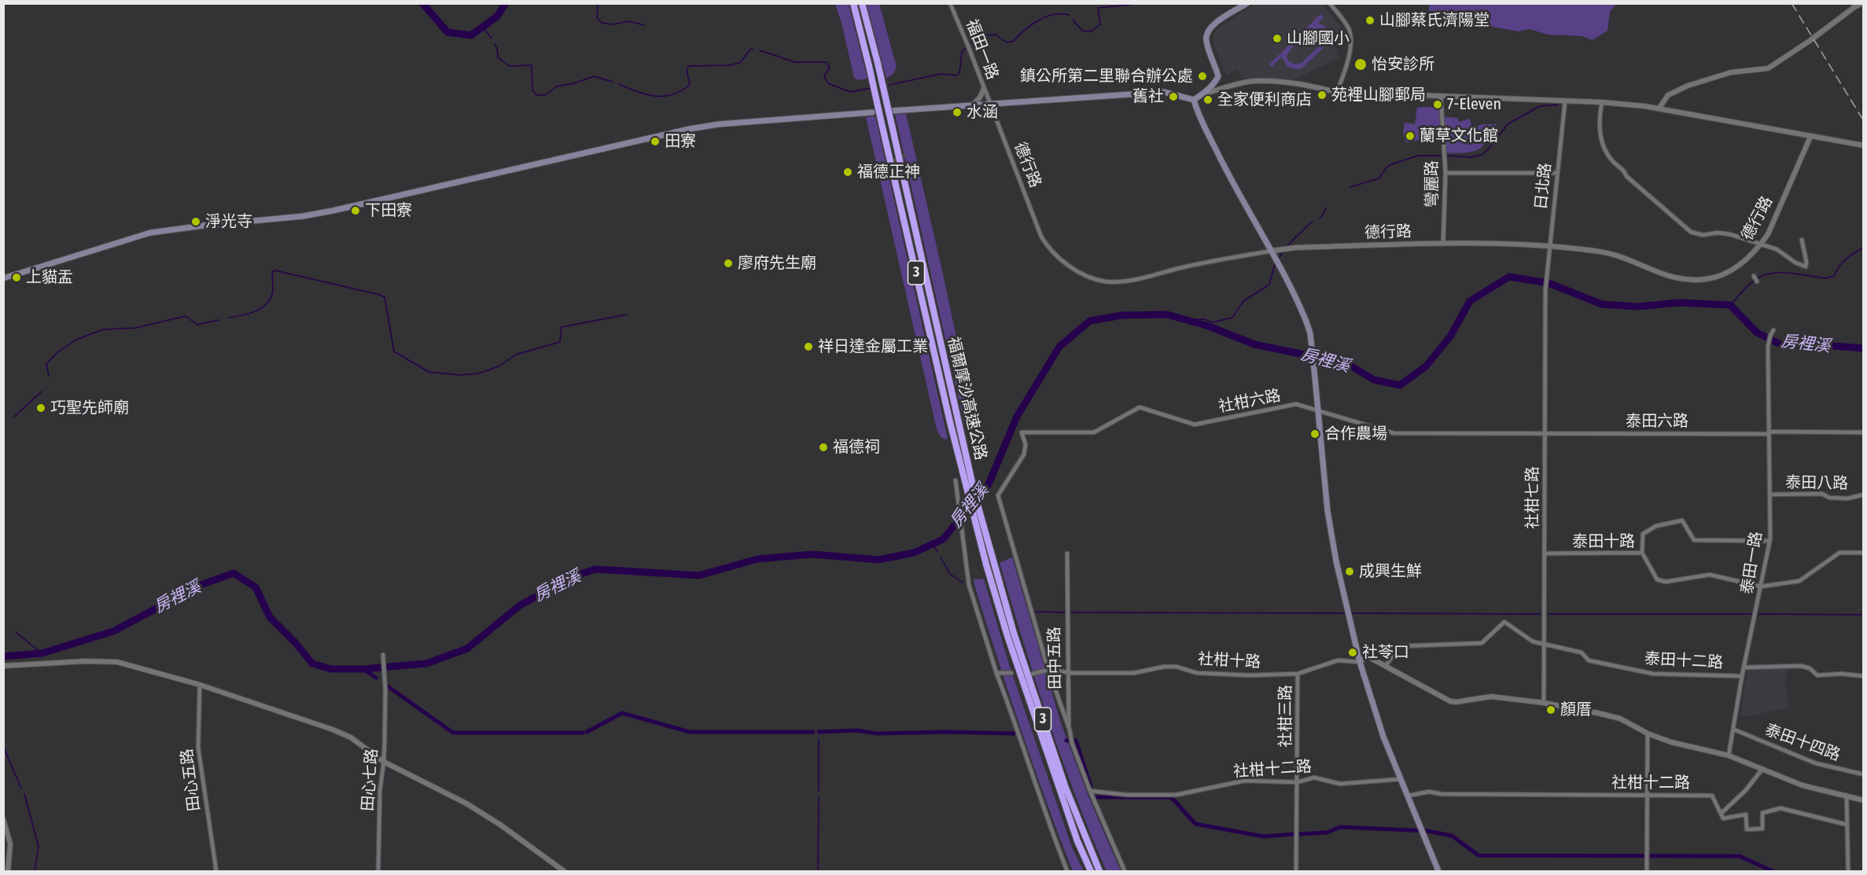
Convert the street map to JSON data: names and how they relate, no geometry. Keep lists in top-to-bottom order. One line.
{"streets":{"highway":["3","福爾摩沙高速公路"],"street":["福田一路","德行路","彎麗路","日北路","社柑六路","泰田六路","泰田八路","社柑七路","泰田十路","泰田一路","田中五路","社柑十路","泰田十二路","社柑三路","泰田十四路","社柑十二路","田心五路","田心七路"]},"crossings":[["福田一路","德行路"],["德行路","彎麗路"],["德行路","日北路"],["日北路","社柑七路"],["社柑六路","泰田六路"],["社柑六路","社柑七路"],["社柑六路","社柑十路"],["泰田六路","社柑七路"],["泰田六路","泰田一路"],["泰田八路","泰田一路"],["社柑七路","泰田十路"],["社柑七路","泰田十二路"],["泰田十路","泰田一路"],["泰田一路","泰田十二路"],["泰田一路","泰田十四路"],["田中五路","社柑十路"],["社柑十路","社柑三路"],["社柑三路","社柑十二路"]],"water":["房裡溪"],"places":["山腳蔡氏濟陽堂","山腳國小","怡安診所","鎮公所第二里聯合辦公處","苑裡山腳郵局","舊社","全家便利商店","7-Eleven","水涵","蘭草文化館","田寮","福德正神","下田寮","淨光寺","廖府先生廟","上貓盂","祥日達金屬工業","巧聖先師廟","合作農場","福德祠","成興生鮮","社苓口","顏厝"]}
